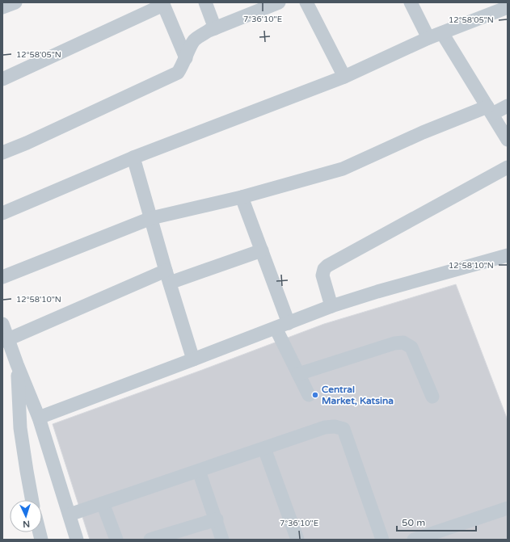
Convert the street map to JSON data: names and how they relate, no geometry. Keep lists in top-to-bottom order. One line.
{"places":["Central Market, Katsina"],"scale_bar":"50 m","north":"bottom","coordinates":["7°36'10\"E","12°58'05\"N","12°58'10\"N"]}
